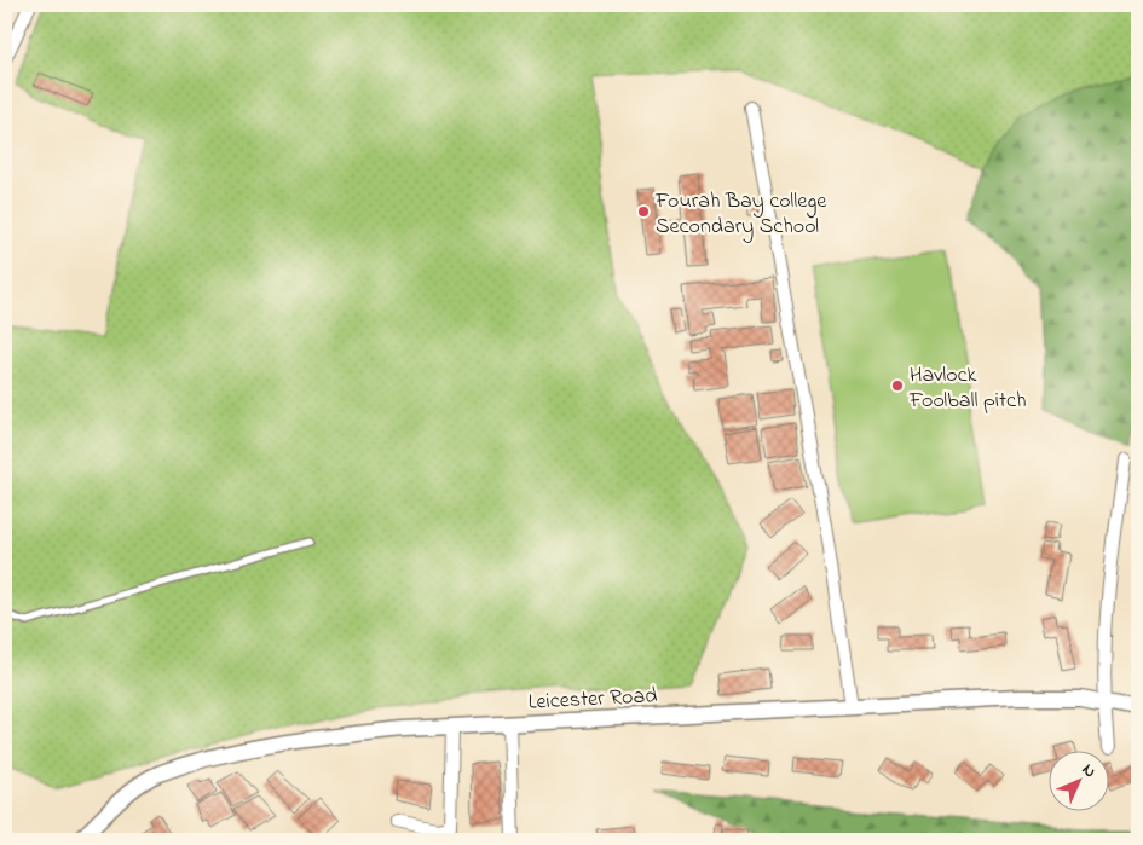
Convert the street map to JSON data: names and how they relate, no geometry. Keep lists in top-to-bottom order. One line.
{"streets":{"street":["Leicester Road"]},"places":["Fourah Bay college Secondary School","Havlock Foolball pitch"],"north":"top right"}
